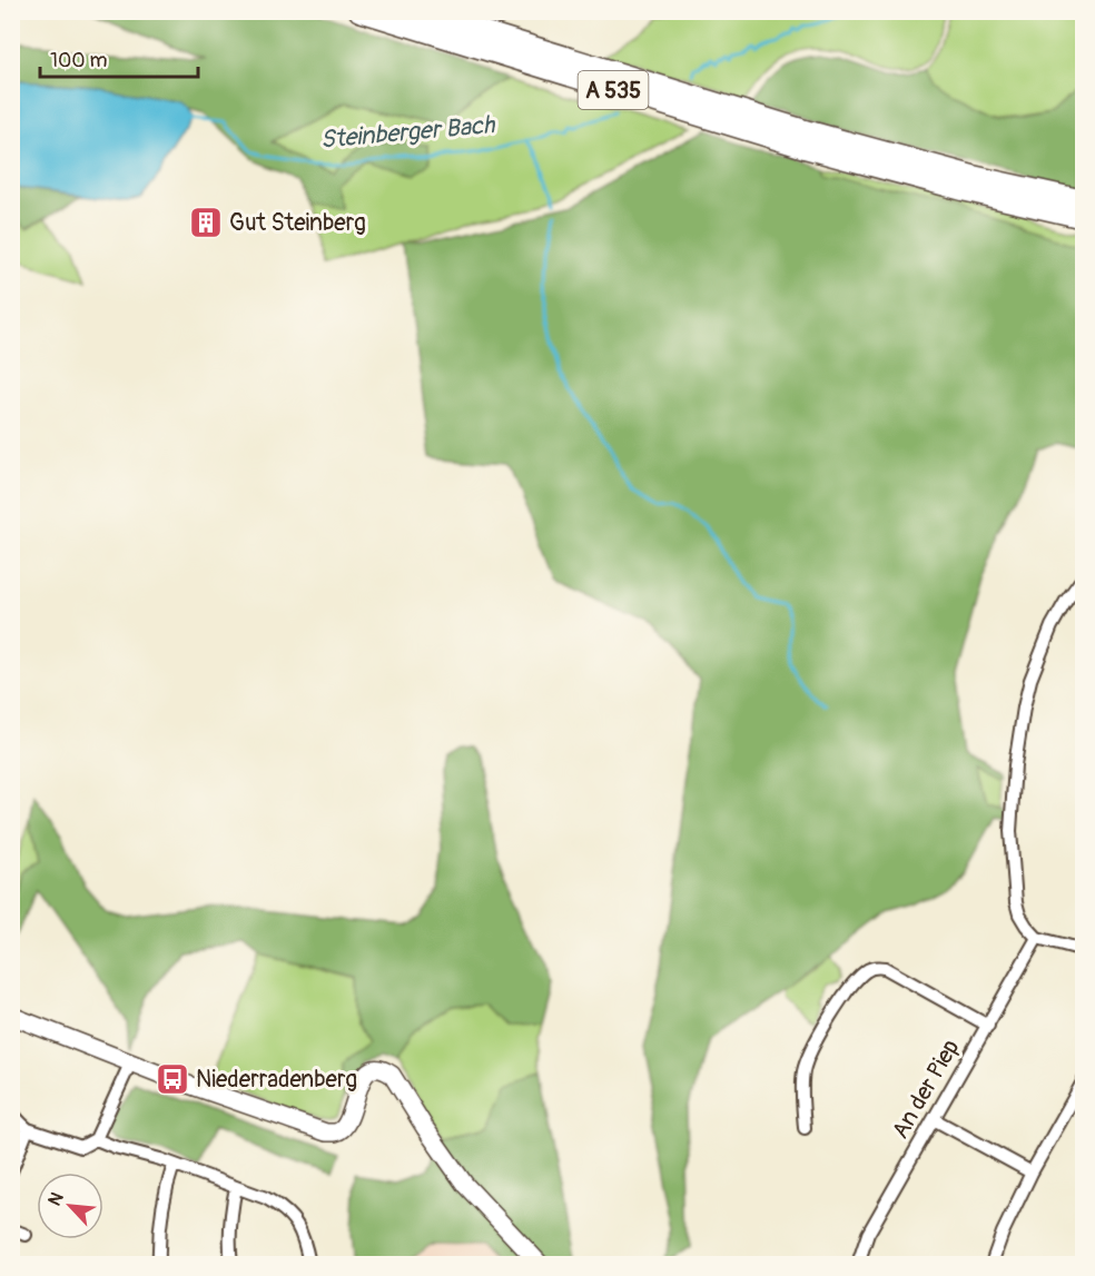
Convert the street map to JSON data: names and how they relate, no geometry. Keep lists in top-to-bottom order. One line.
{"streets":{"highway":["A 535"],"street":["An der Piep"]},"water":["Steinberger Bach"],"places":{"building":["Gut Steinberg"],"bus stop":["Niederradenberg"]},"scale_bar":"100 m","north":"top left"}
